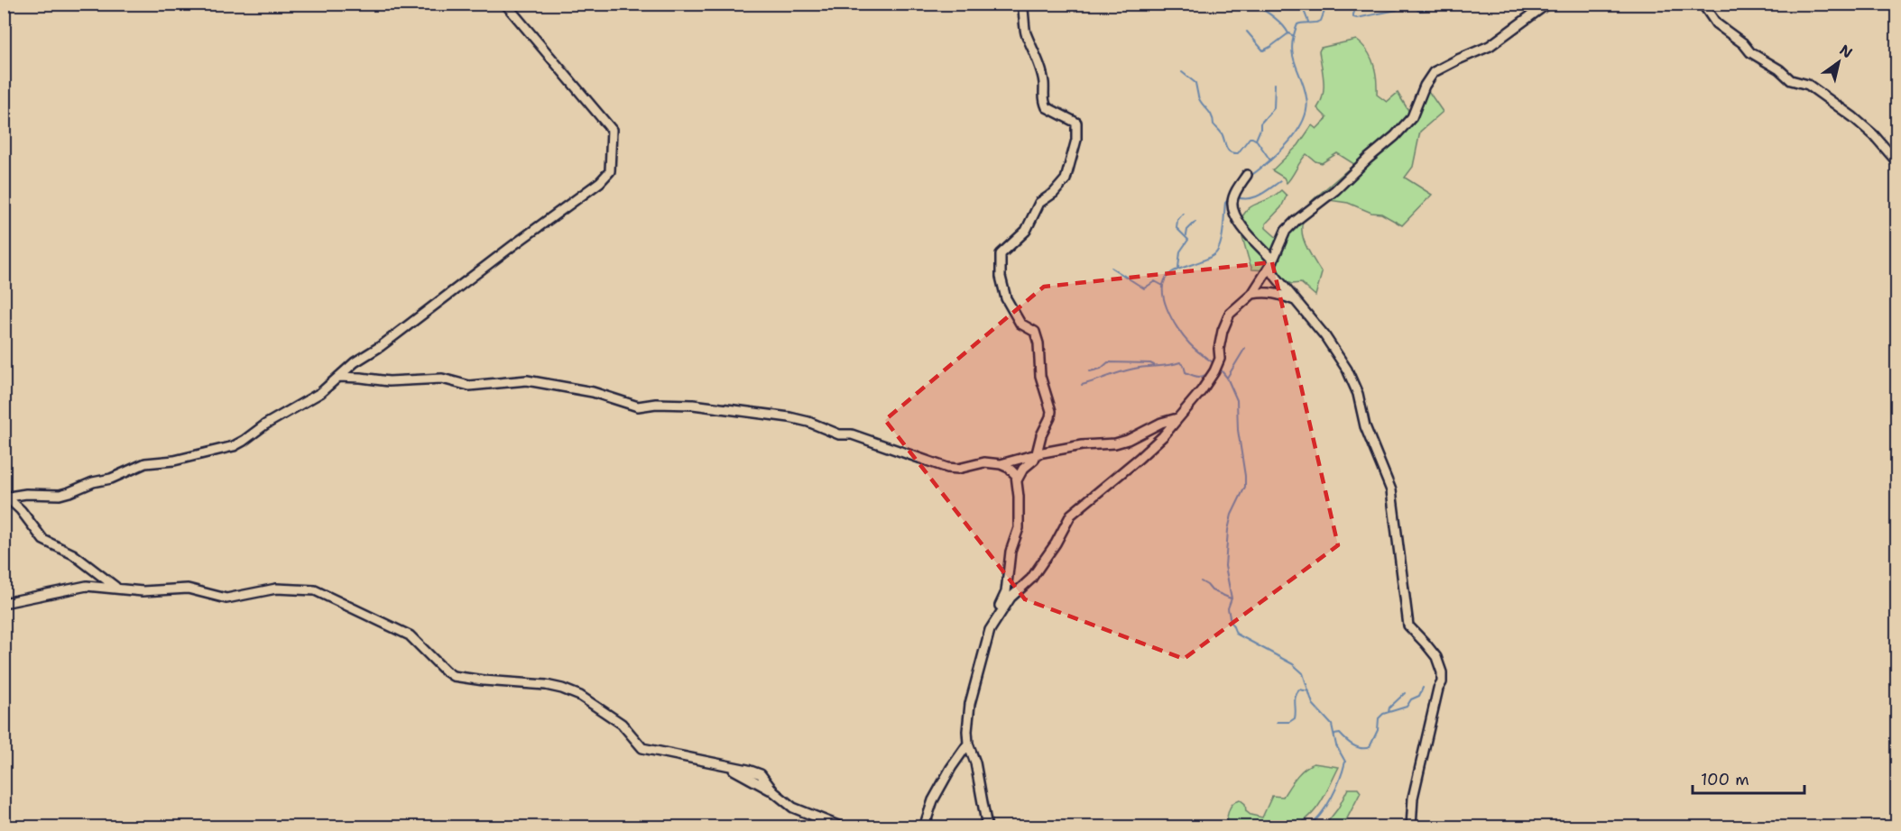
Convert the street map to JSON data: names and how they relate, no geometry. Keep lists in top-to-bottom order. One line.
{"scale_bar":"100 m","north":"top right"}
